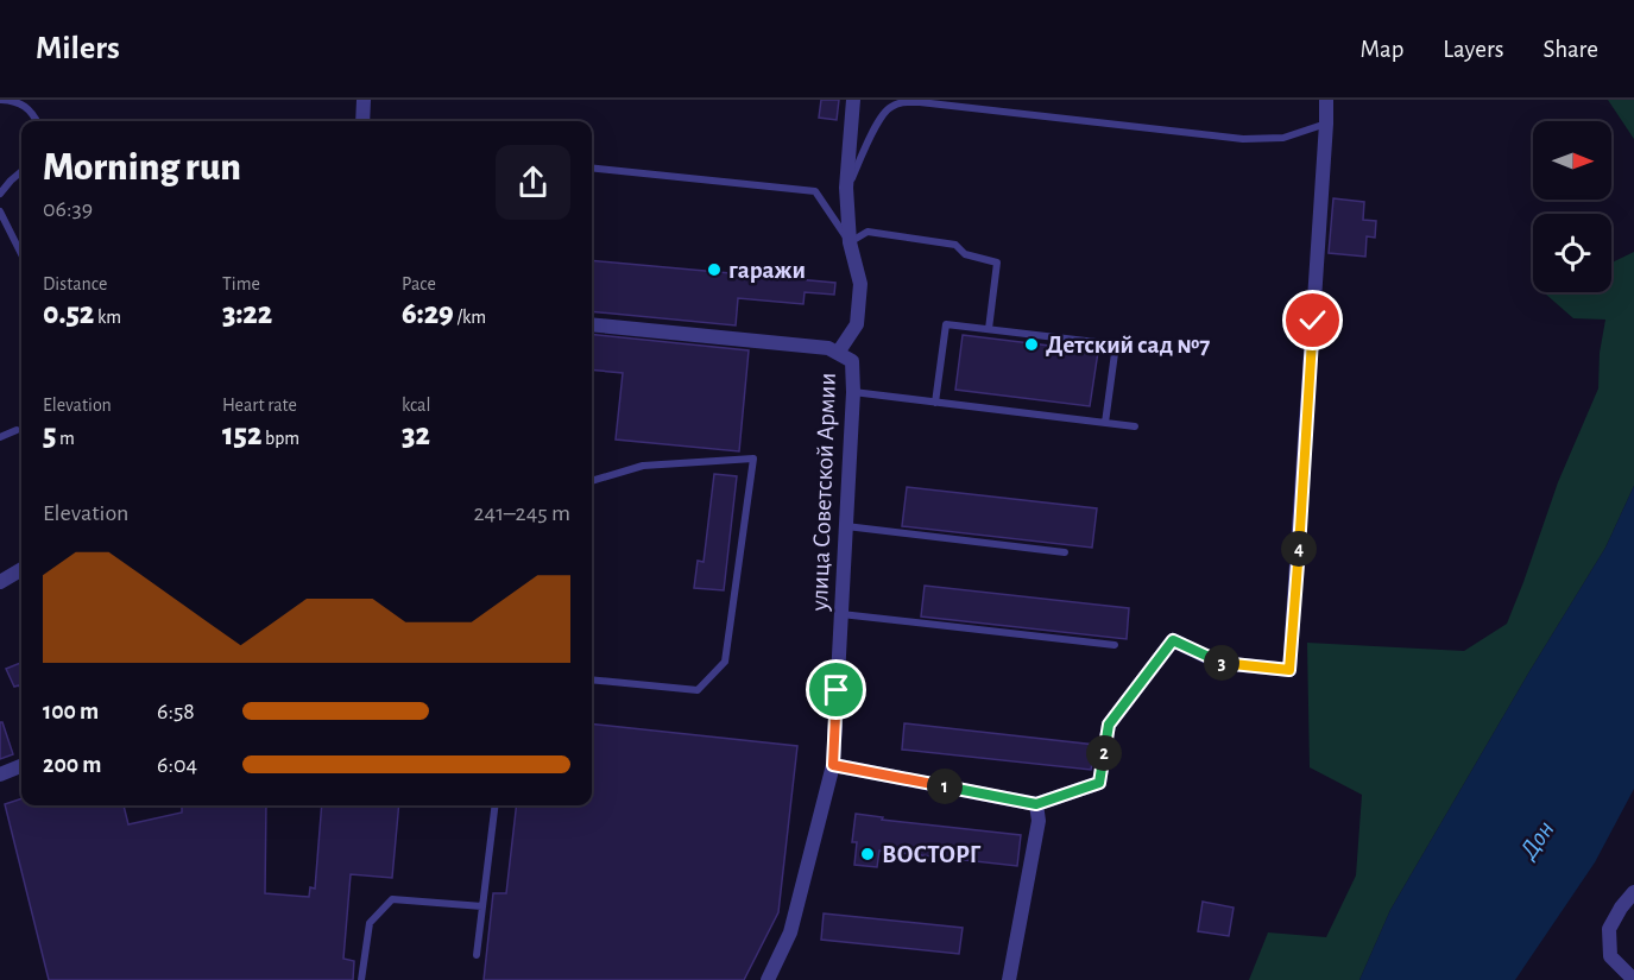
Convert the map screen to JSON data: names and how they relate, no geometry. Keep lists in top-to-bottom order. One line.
{"streets":{"street":["улица Советской Армии"]},"water":["Дон"],"places":["гаражи","Детский сад №7","ВОСТОРГ"],"north":"right","page":{"header":"Milers","nav":["Map","Layers","Share"],"heading":["Morning run","06:39"],"stats":[["Distance","0.52 km"],["Time","3:22"],["Pace","6:29 /km"],["Elevation","5 m"],["Heart rate","152 bpm"],["kcal","32"]],"chart":["Elevation","241–245 m"],"pins":["4","3","2","1"],"list":[{"name":"100 m","note":"6:58"},{"name":"200 m","note":"6:04"}]}}
